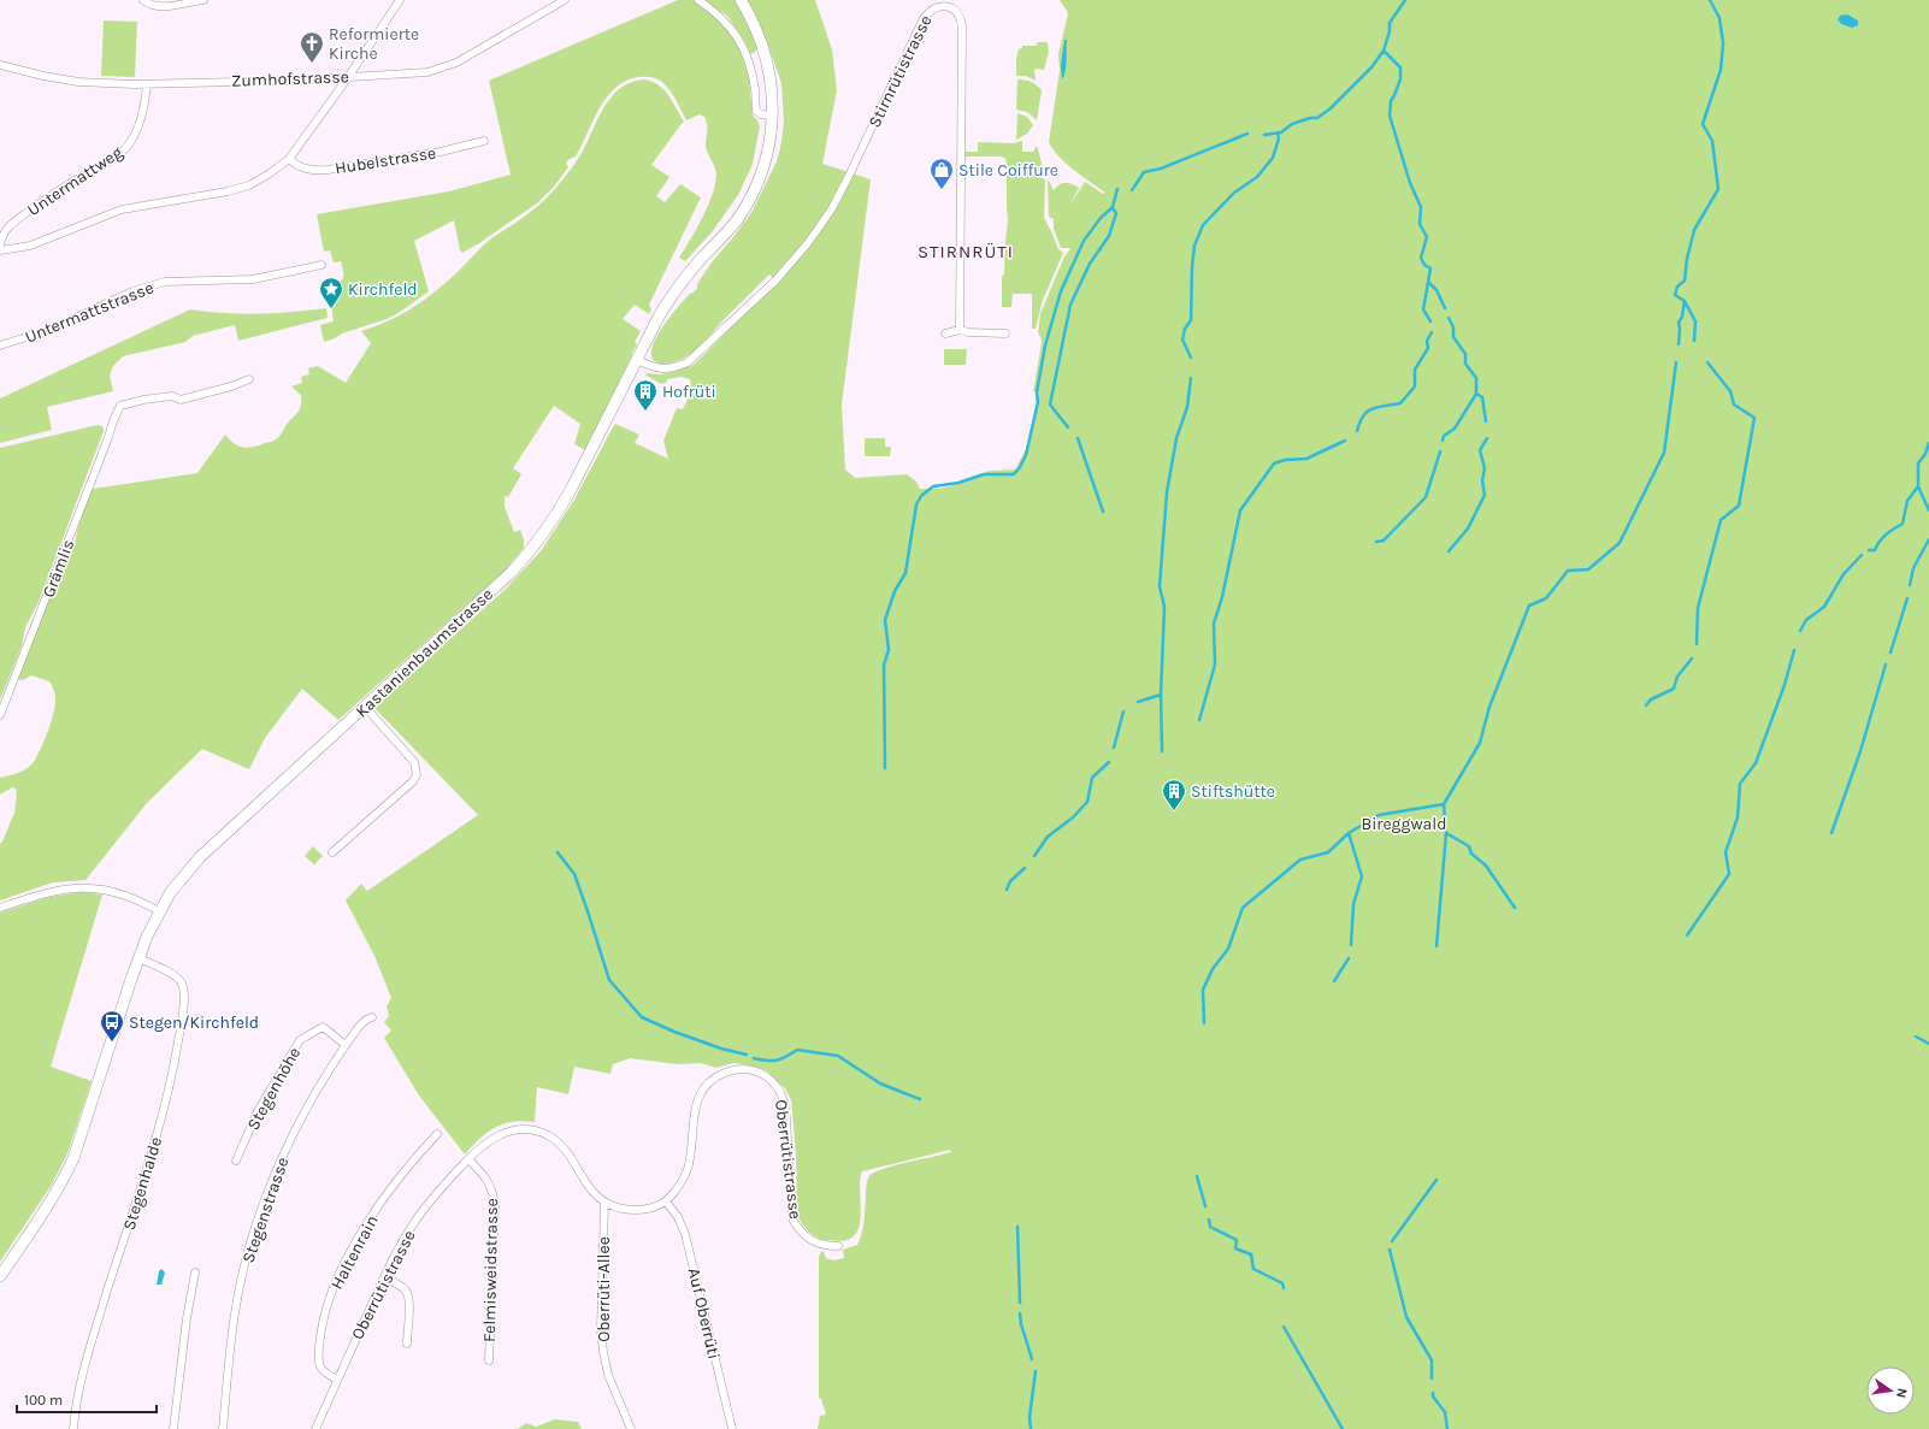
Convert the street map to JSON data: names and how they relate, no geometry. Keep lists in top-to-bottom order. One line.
{"streets":{"street":["Stirnrütistrasse","Zumhofstrasse","Hubelstrasse","Untermattweg","Untermattstrasse","Grämlis","Kastanienbaumstrasse","Stegenhöhe","Oberrütistrasse","Stegenhalde","Stegenstrasse","Haltenrain","Felmisweidstrasse","Oberrüti-Allee","Auf Oberrüti"]},"crossings":[["Stirnrütistrasse","Kastanienbaumstrasse"],["Zumhofstrasse","Untermattweg"],["Kastanienbaumstrasse","Stegenhalde"],["Stegenhöhe","Stegenstrasse"],["Oberrütistrasse","Haltenrain"],["Oberrütistrasse","Felmisweidstrasse"],["Oberrütistrasse","Oberrüti-Allee"],["Oberrütistrasse","Auf Oberrüti"]],"districts":["STIRNRÜTI"],"parks":["Bireggwald"],"places":{"church":["Reformierte Kirche"],"shop":["Stile Coiffure"],"place":["Kirchfeld"],"building":["Hofrüti","Stiftshütte"],"bus stop":["Stegen/Kirchfeld"]},"scale_bar":"100 m","north":"right"}
